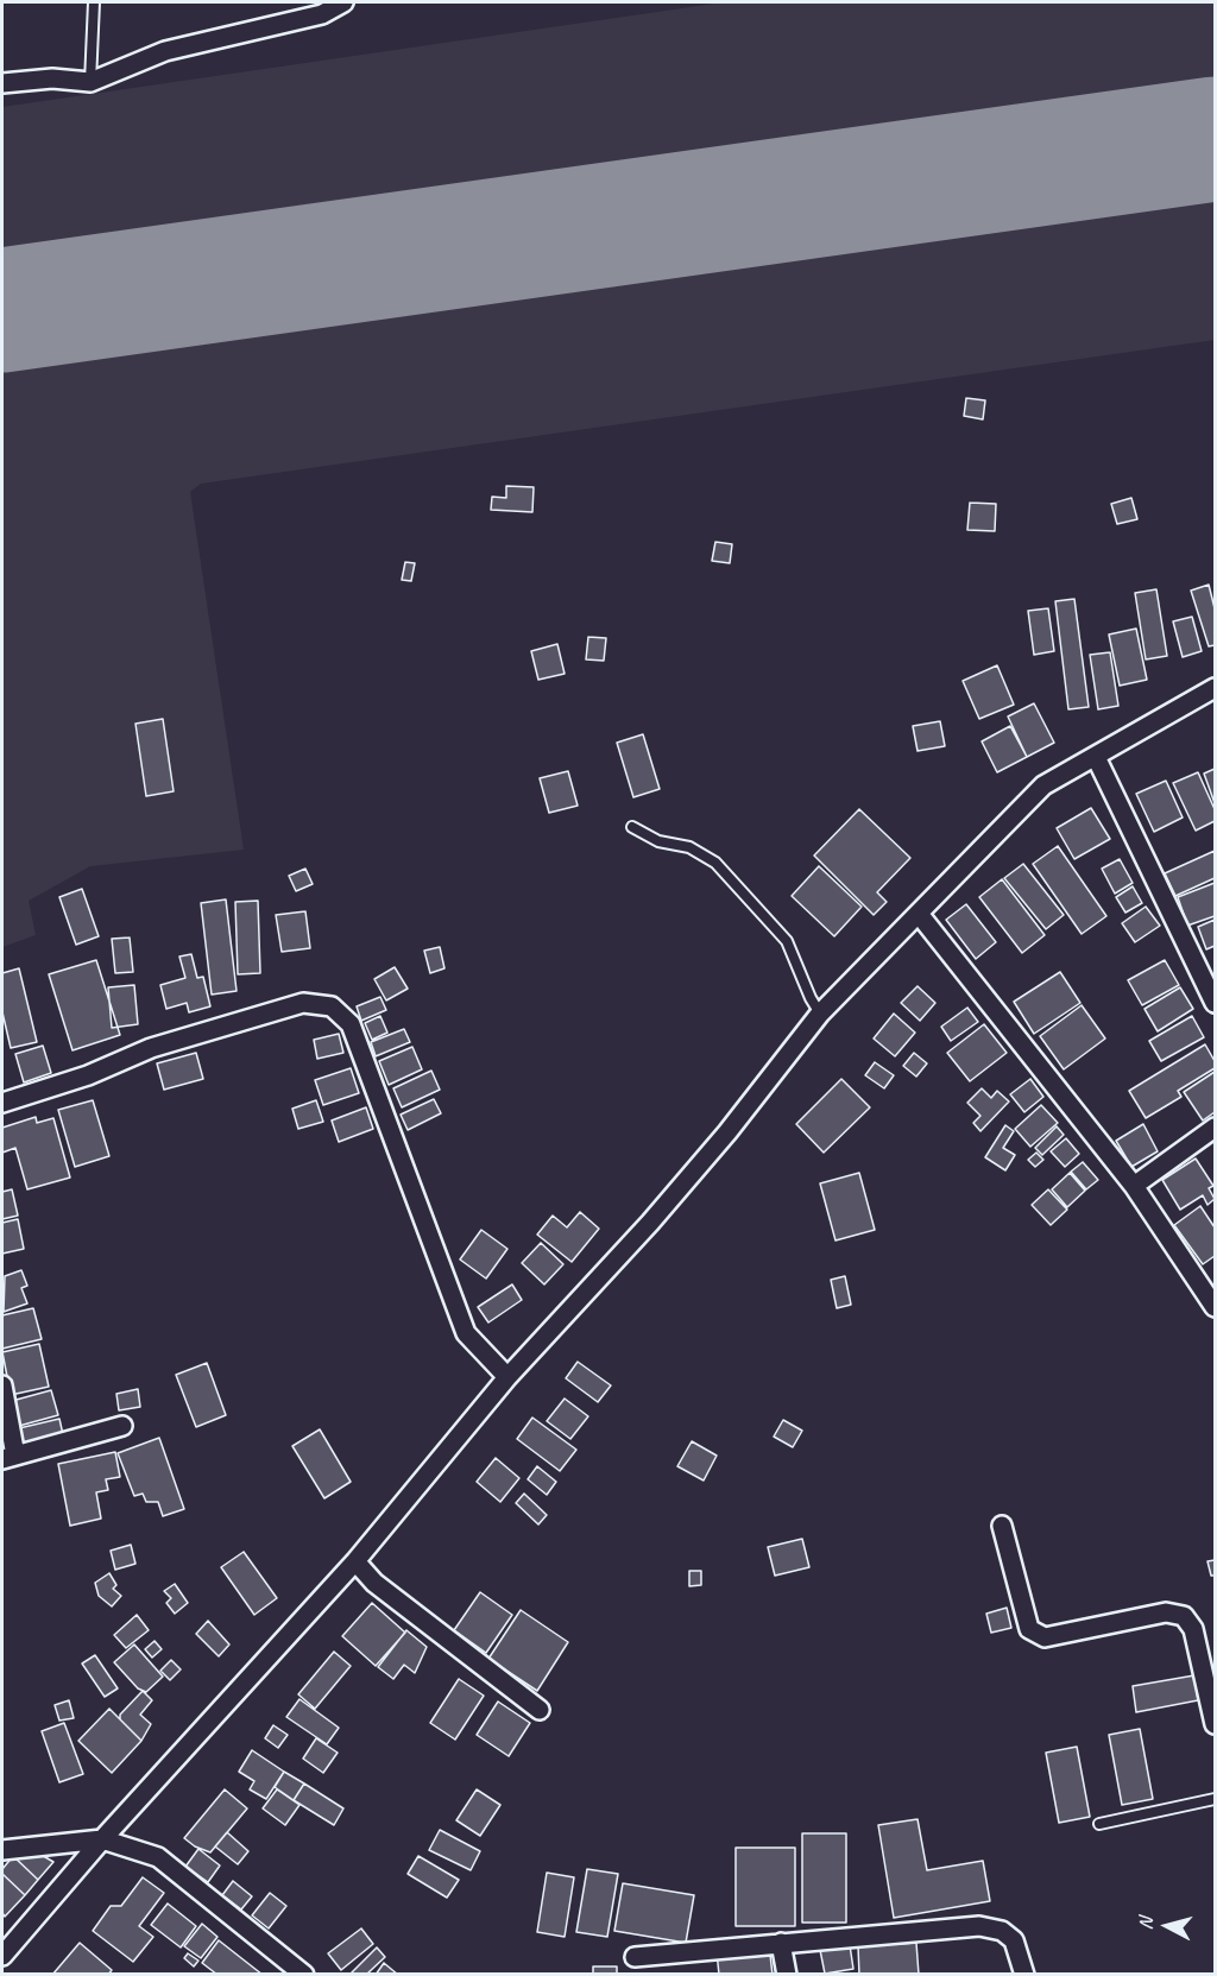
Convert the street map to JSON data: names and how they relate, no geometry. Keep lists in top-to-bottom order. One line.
{"north":"left"}
